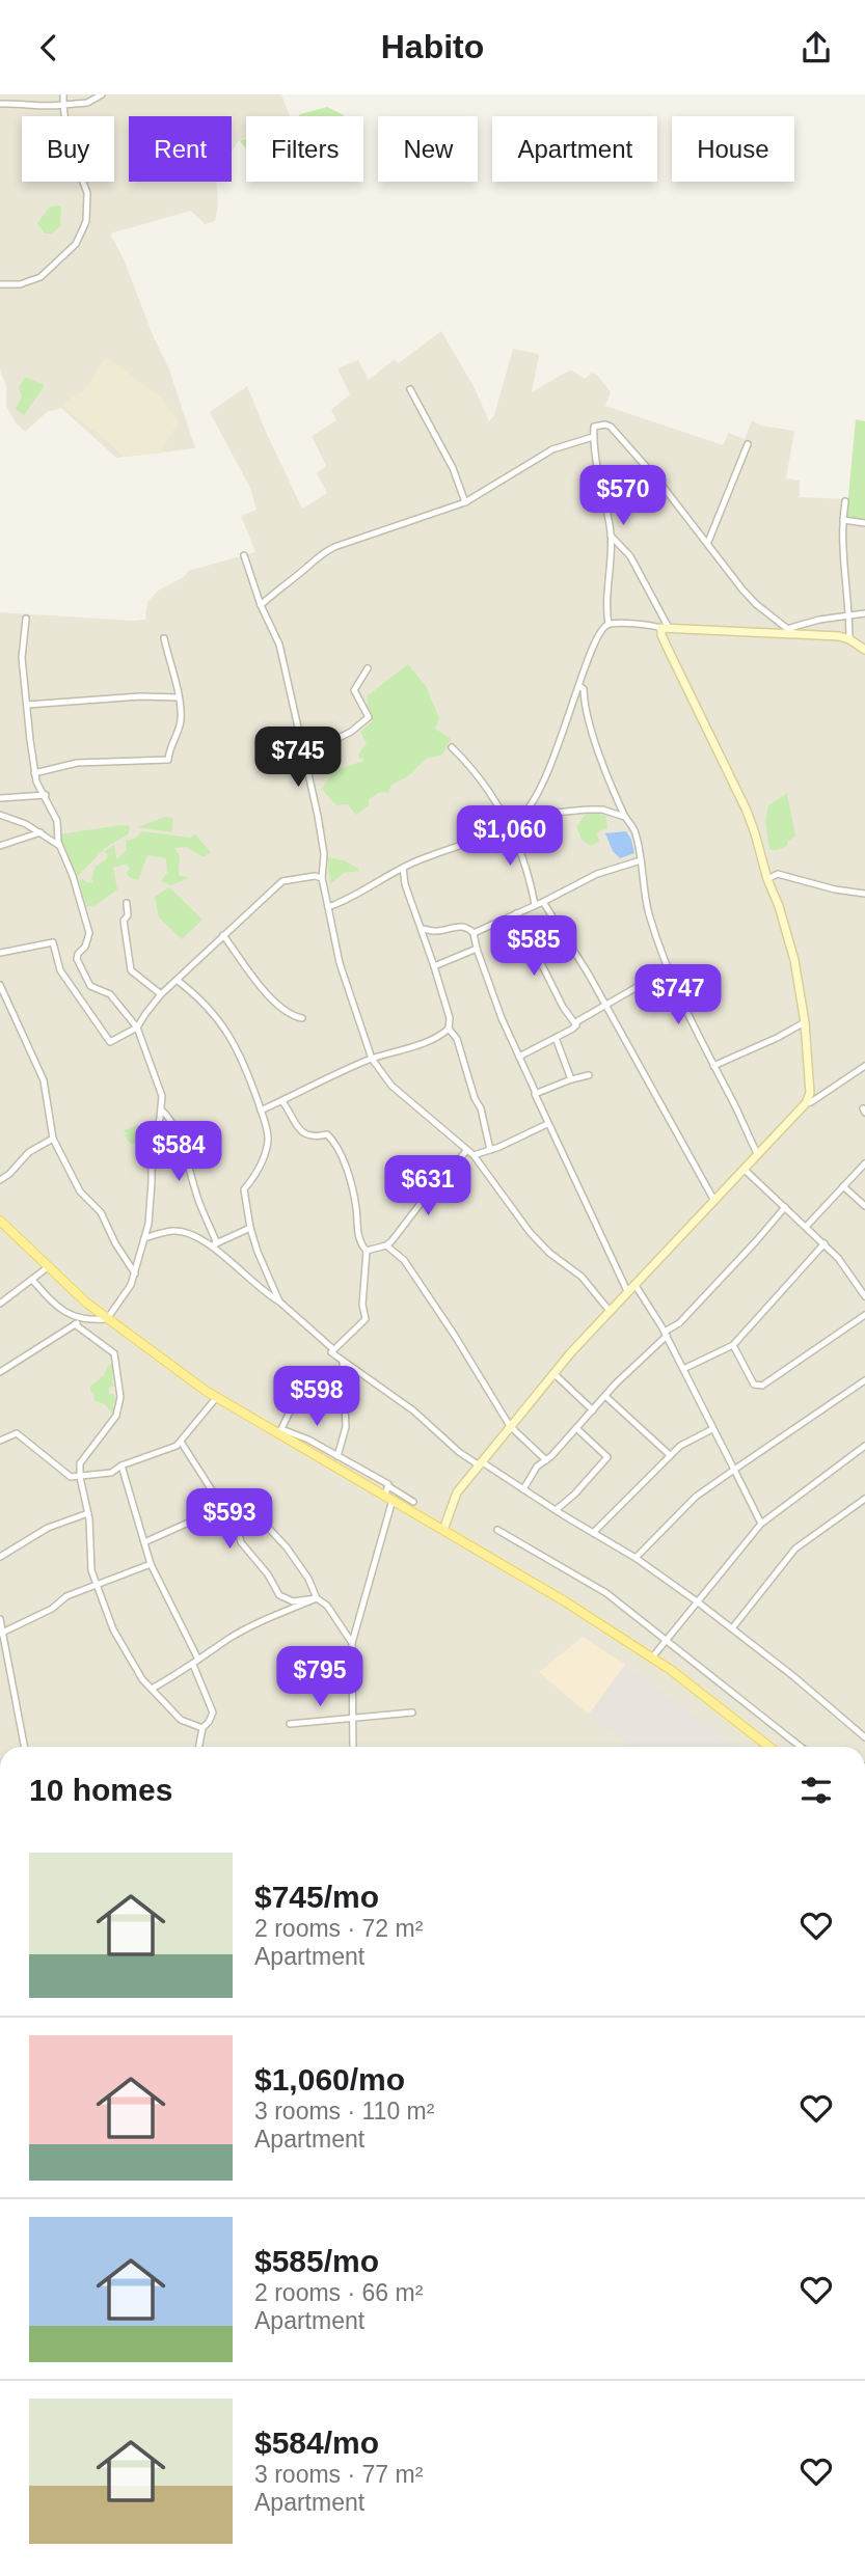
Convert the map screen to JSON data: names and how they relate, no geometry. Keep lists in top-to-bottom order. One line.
{"page":{"header":"Habito","chip":["Buy","Rent","Filters","New","Apartment","House"],"price":["$570","$745","$1,060","$585","$747","$584","$631","$598","$593","$795"],"heading":"10 homes","list":[{"name":"$745/mo","note":"2 rooms · 72 m² · Apartment"},{"name":"$1,060/mo","note":"3 rooms · 110 m² · Apartment"},{"name":"$585/mo","note":"2 rooms · 66 m² · Apartment"},{"name":"$584/mo","note":"3 rooms · 77 m² · Apartment"}]}}
